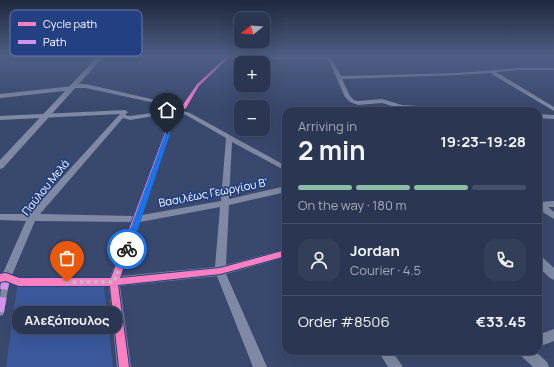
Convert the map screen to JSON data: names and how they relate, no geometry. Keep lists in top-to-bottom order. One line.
{"streets":{"street":["Παύλου Μελά","Βασιλέως Γεωργίου Β'"]},"crossings":[["Παύλου Μελά","Βασιλέως Γεωργίου Β'"]],"places":["Αλεξόπουλος"],"legend":["Cycle path","Path"],"north":"left","page":{"map_buttons":["+","−"],"heading":["2 min","Arriving in","19:23–19:28"],"panel":["Jordan","Courier · 4.5","Order #8506","€33.45"],"bar":"On the way · 180 m","bubble":"Αλεξόπουλος"}}
